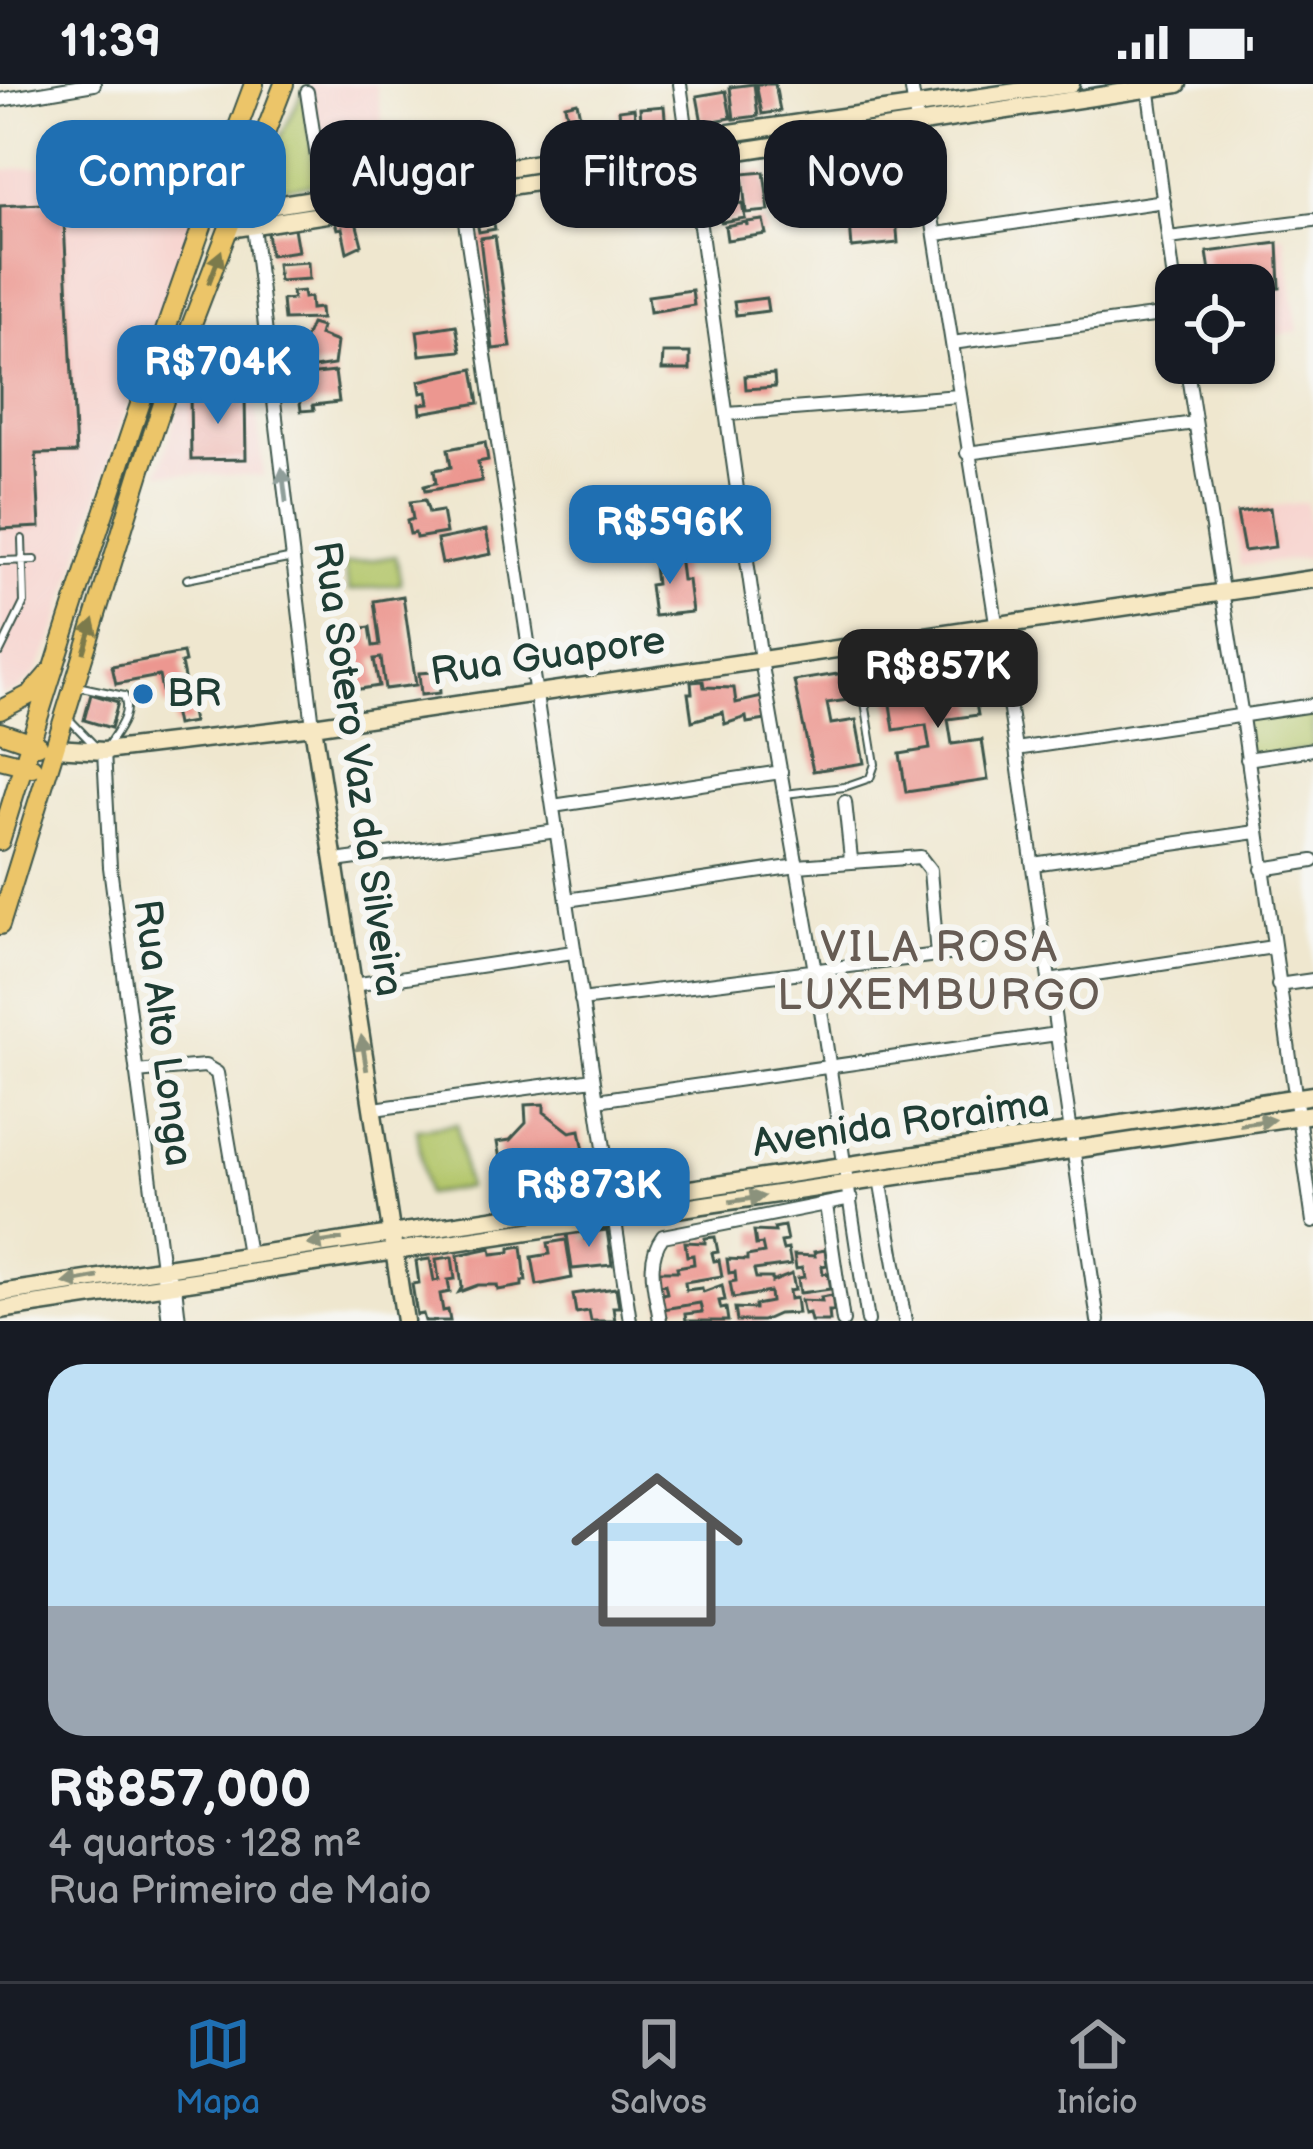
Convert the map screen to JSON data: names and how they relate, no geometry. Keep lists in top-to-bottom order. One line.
{"streets":{"street":["Rua Guapore","Rua Sotero Vaz da Silveira","Rua Alto Longa","Avenida Roraima"]},"crossings":[["Rua Guapore","Rua Sotero Vaz da Silveira"],["Rua Guapore","Rua Alto Longa"],["Rua Sotero Vaz da Silveira","Avenida Roraima"],["Rua Alto Longa","Avenida Roraima"]],"one_way":["Rua Sotero Vaz da Silveira"],"districts":["VILA ROSA LUXEMBURGO"],"places":["BR"],"page":{"status":"11:39","chip":["Comprar","Alugar","Filtros","Novo"],"price":["R$704K","R$596K","R$857K","R$873K"],"list":[{"name":"R$857,000","note":"4 quartos · 128 m² · Rua Primeiro de Maio"}],"tabs":["Mapa","Salvos","Início"]}}
